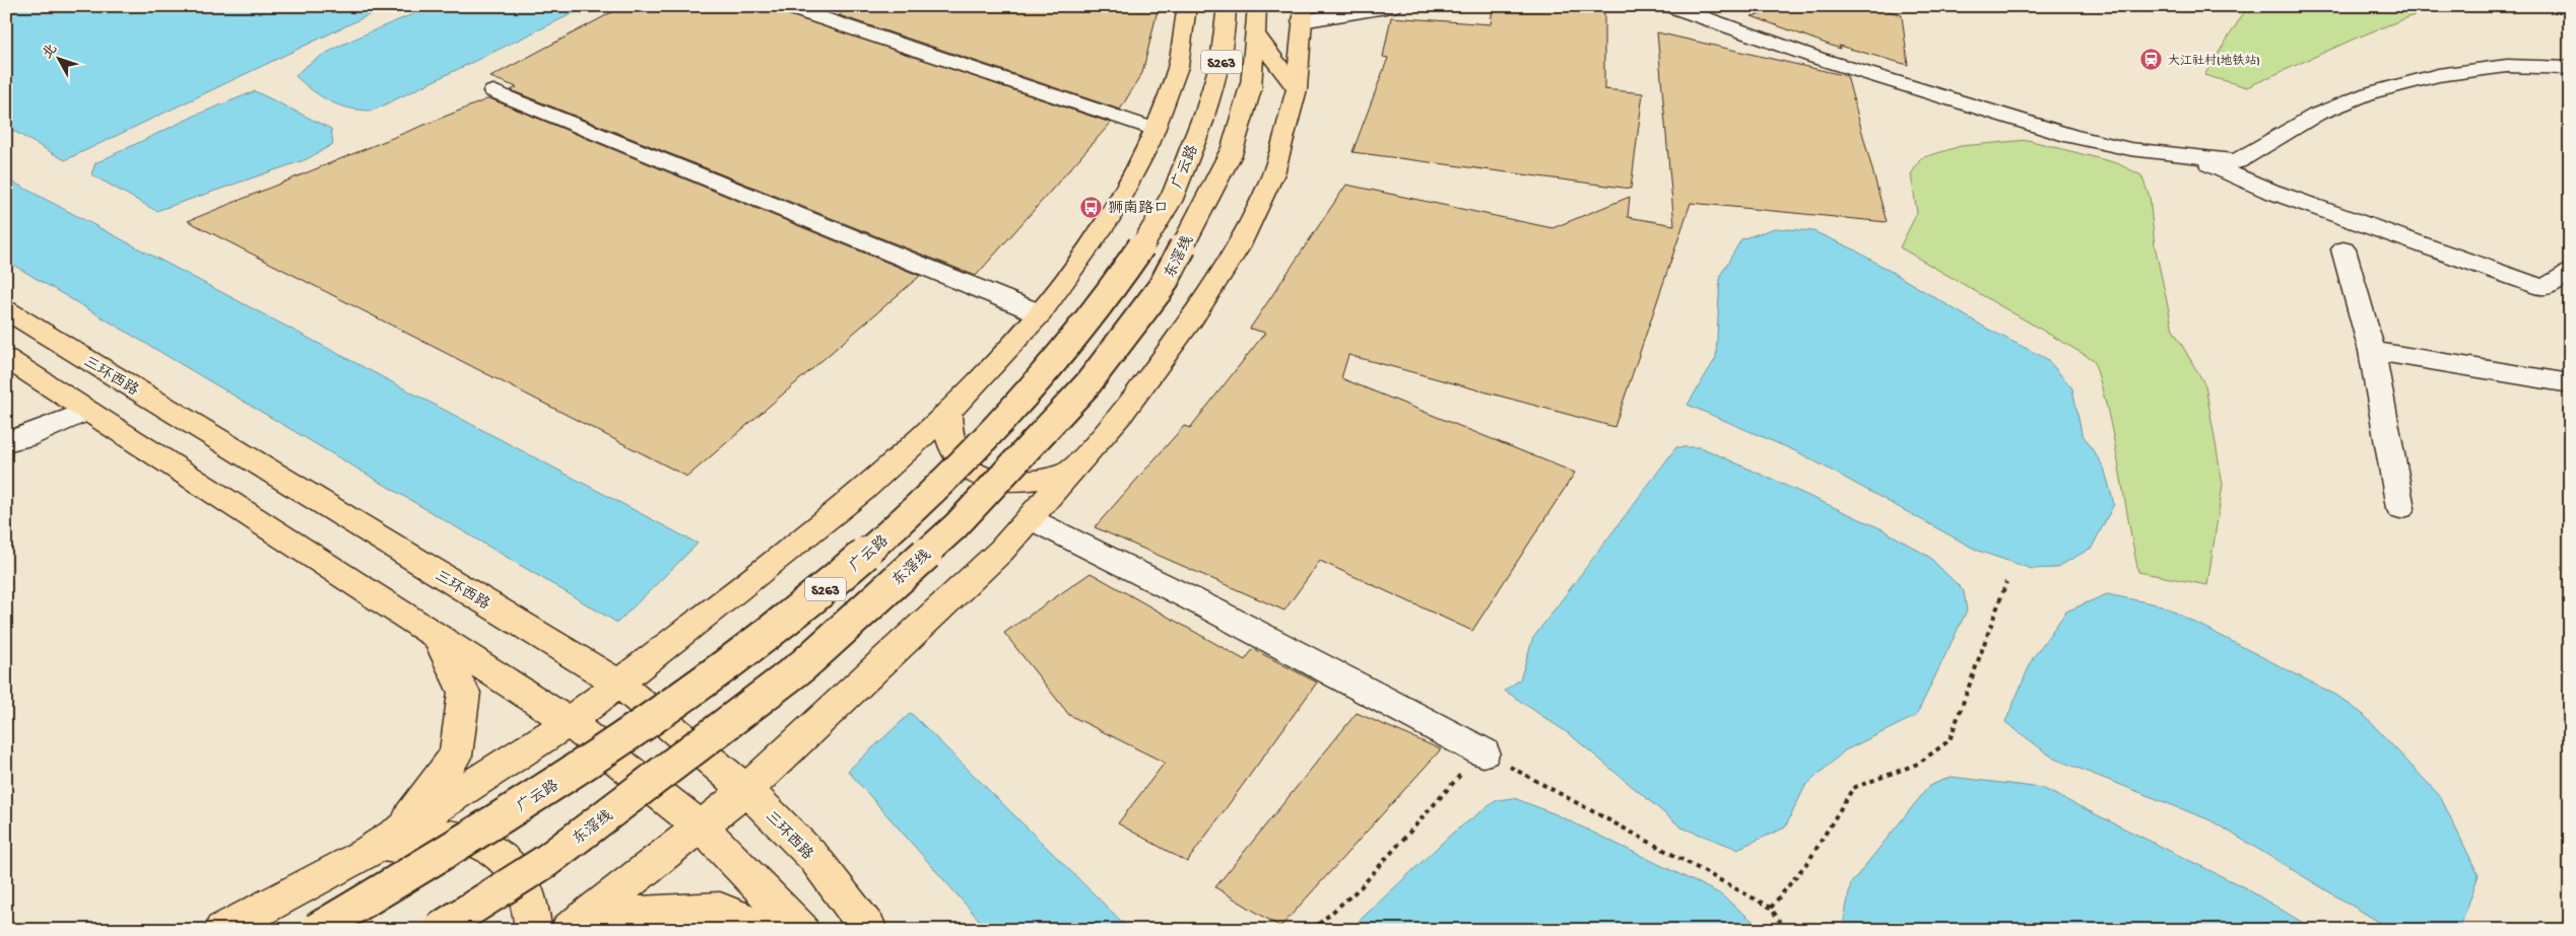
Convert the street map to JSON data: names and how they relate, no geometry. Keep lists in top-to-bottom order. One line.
{"streets":{"main road":["S263","广云路","东滘线","三环西路"]},"crossings":[["S263","东滘线"],["S263","三环西路"]],"places":{"station":["大江社村(地铁站)"],"bus stop":["狮南路口"]},"north":"top left"}
